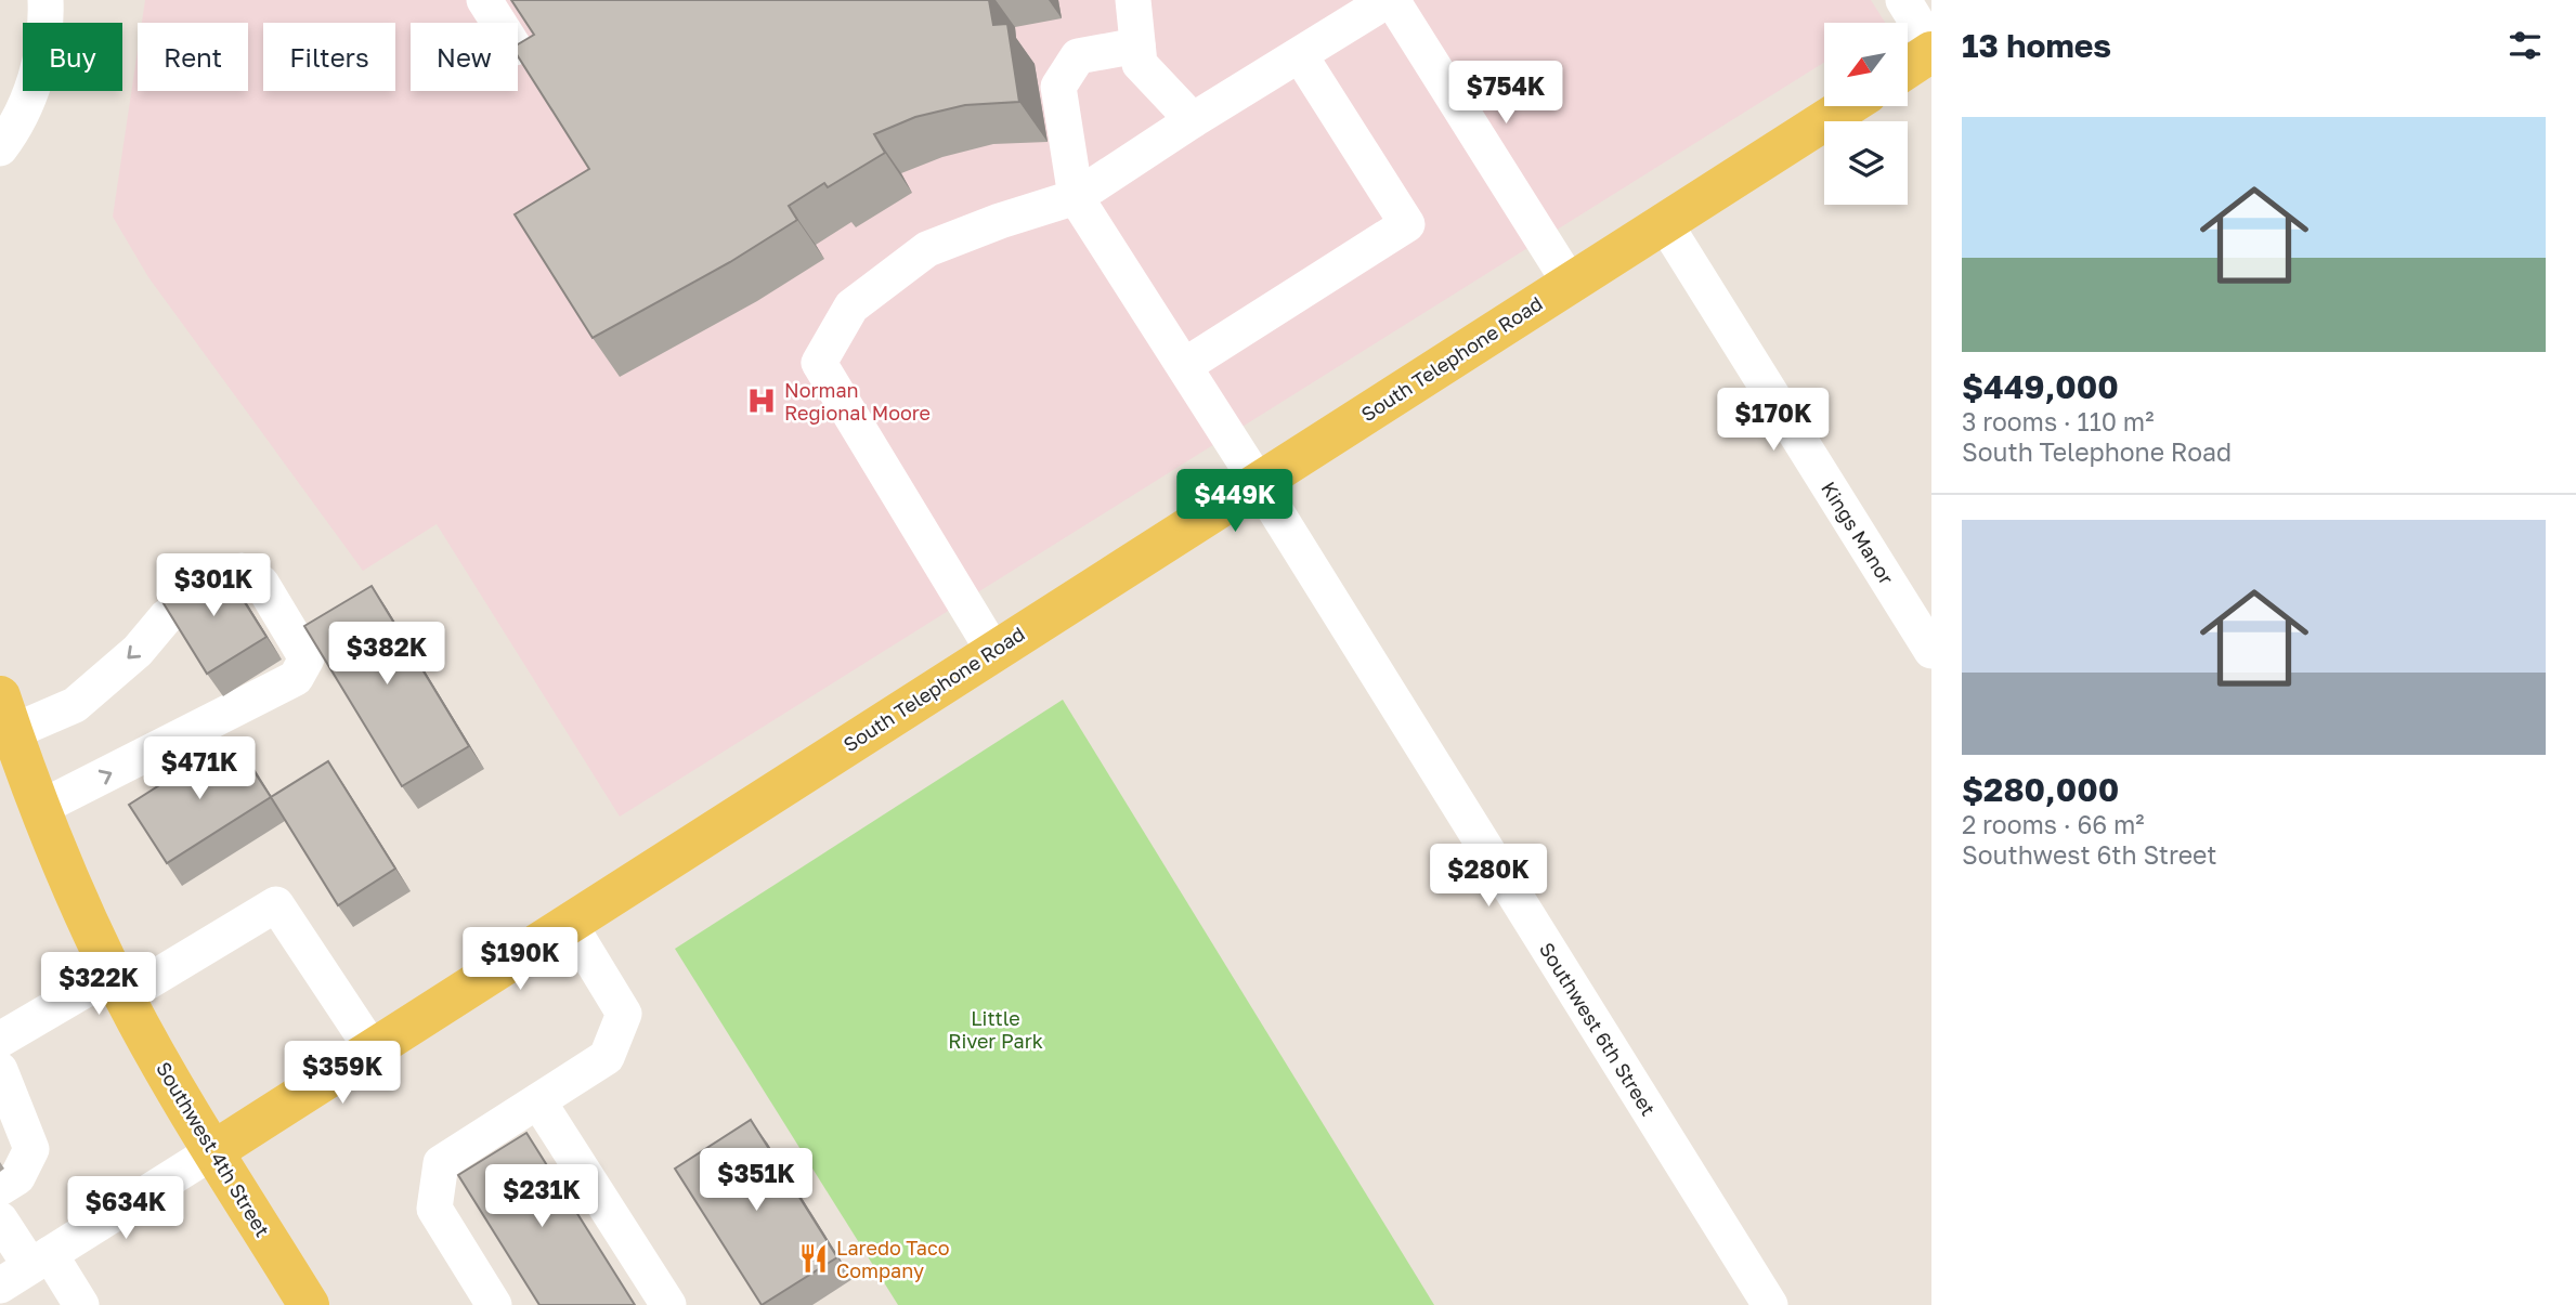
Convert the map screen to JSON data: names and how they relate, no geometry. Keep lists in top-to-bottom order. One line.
{"streets":{"main road":["South Telephone Road","Southwest 4th Street"],"street":["Kings Manor","Southwest 6th Street"]},"crossings":[["South Telephone Road","Kings Manor"],["South Telephone Road","Southwest 6th Street"],["South Telephone Road","Southwest 4th Street"]],"parks":["Little River Park"],"places":{"hospital":["Norman Regional Moore"],"restaurant":["Laredo Taco Company"]},"north":"bottom left","page":{"heading":"13 homes","chip":["Buy","Rent","Filters","New"],"price":["$754K","$170K","$449K","$301K","$382K","$471K","$280K","$190K","$322K","$359K","$351K","$231K","$634K"],"list":[{"name":"$449,000","note":"3 rooms · 110 m² · South Telephone Road"},{"name":"$280,000","note":"2 rooms · 66 m² · Southwest 6th Street"}]}}
